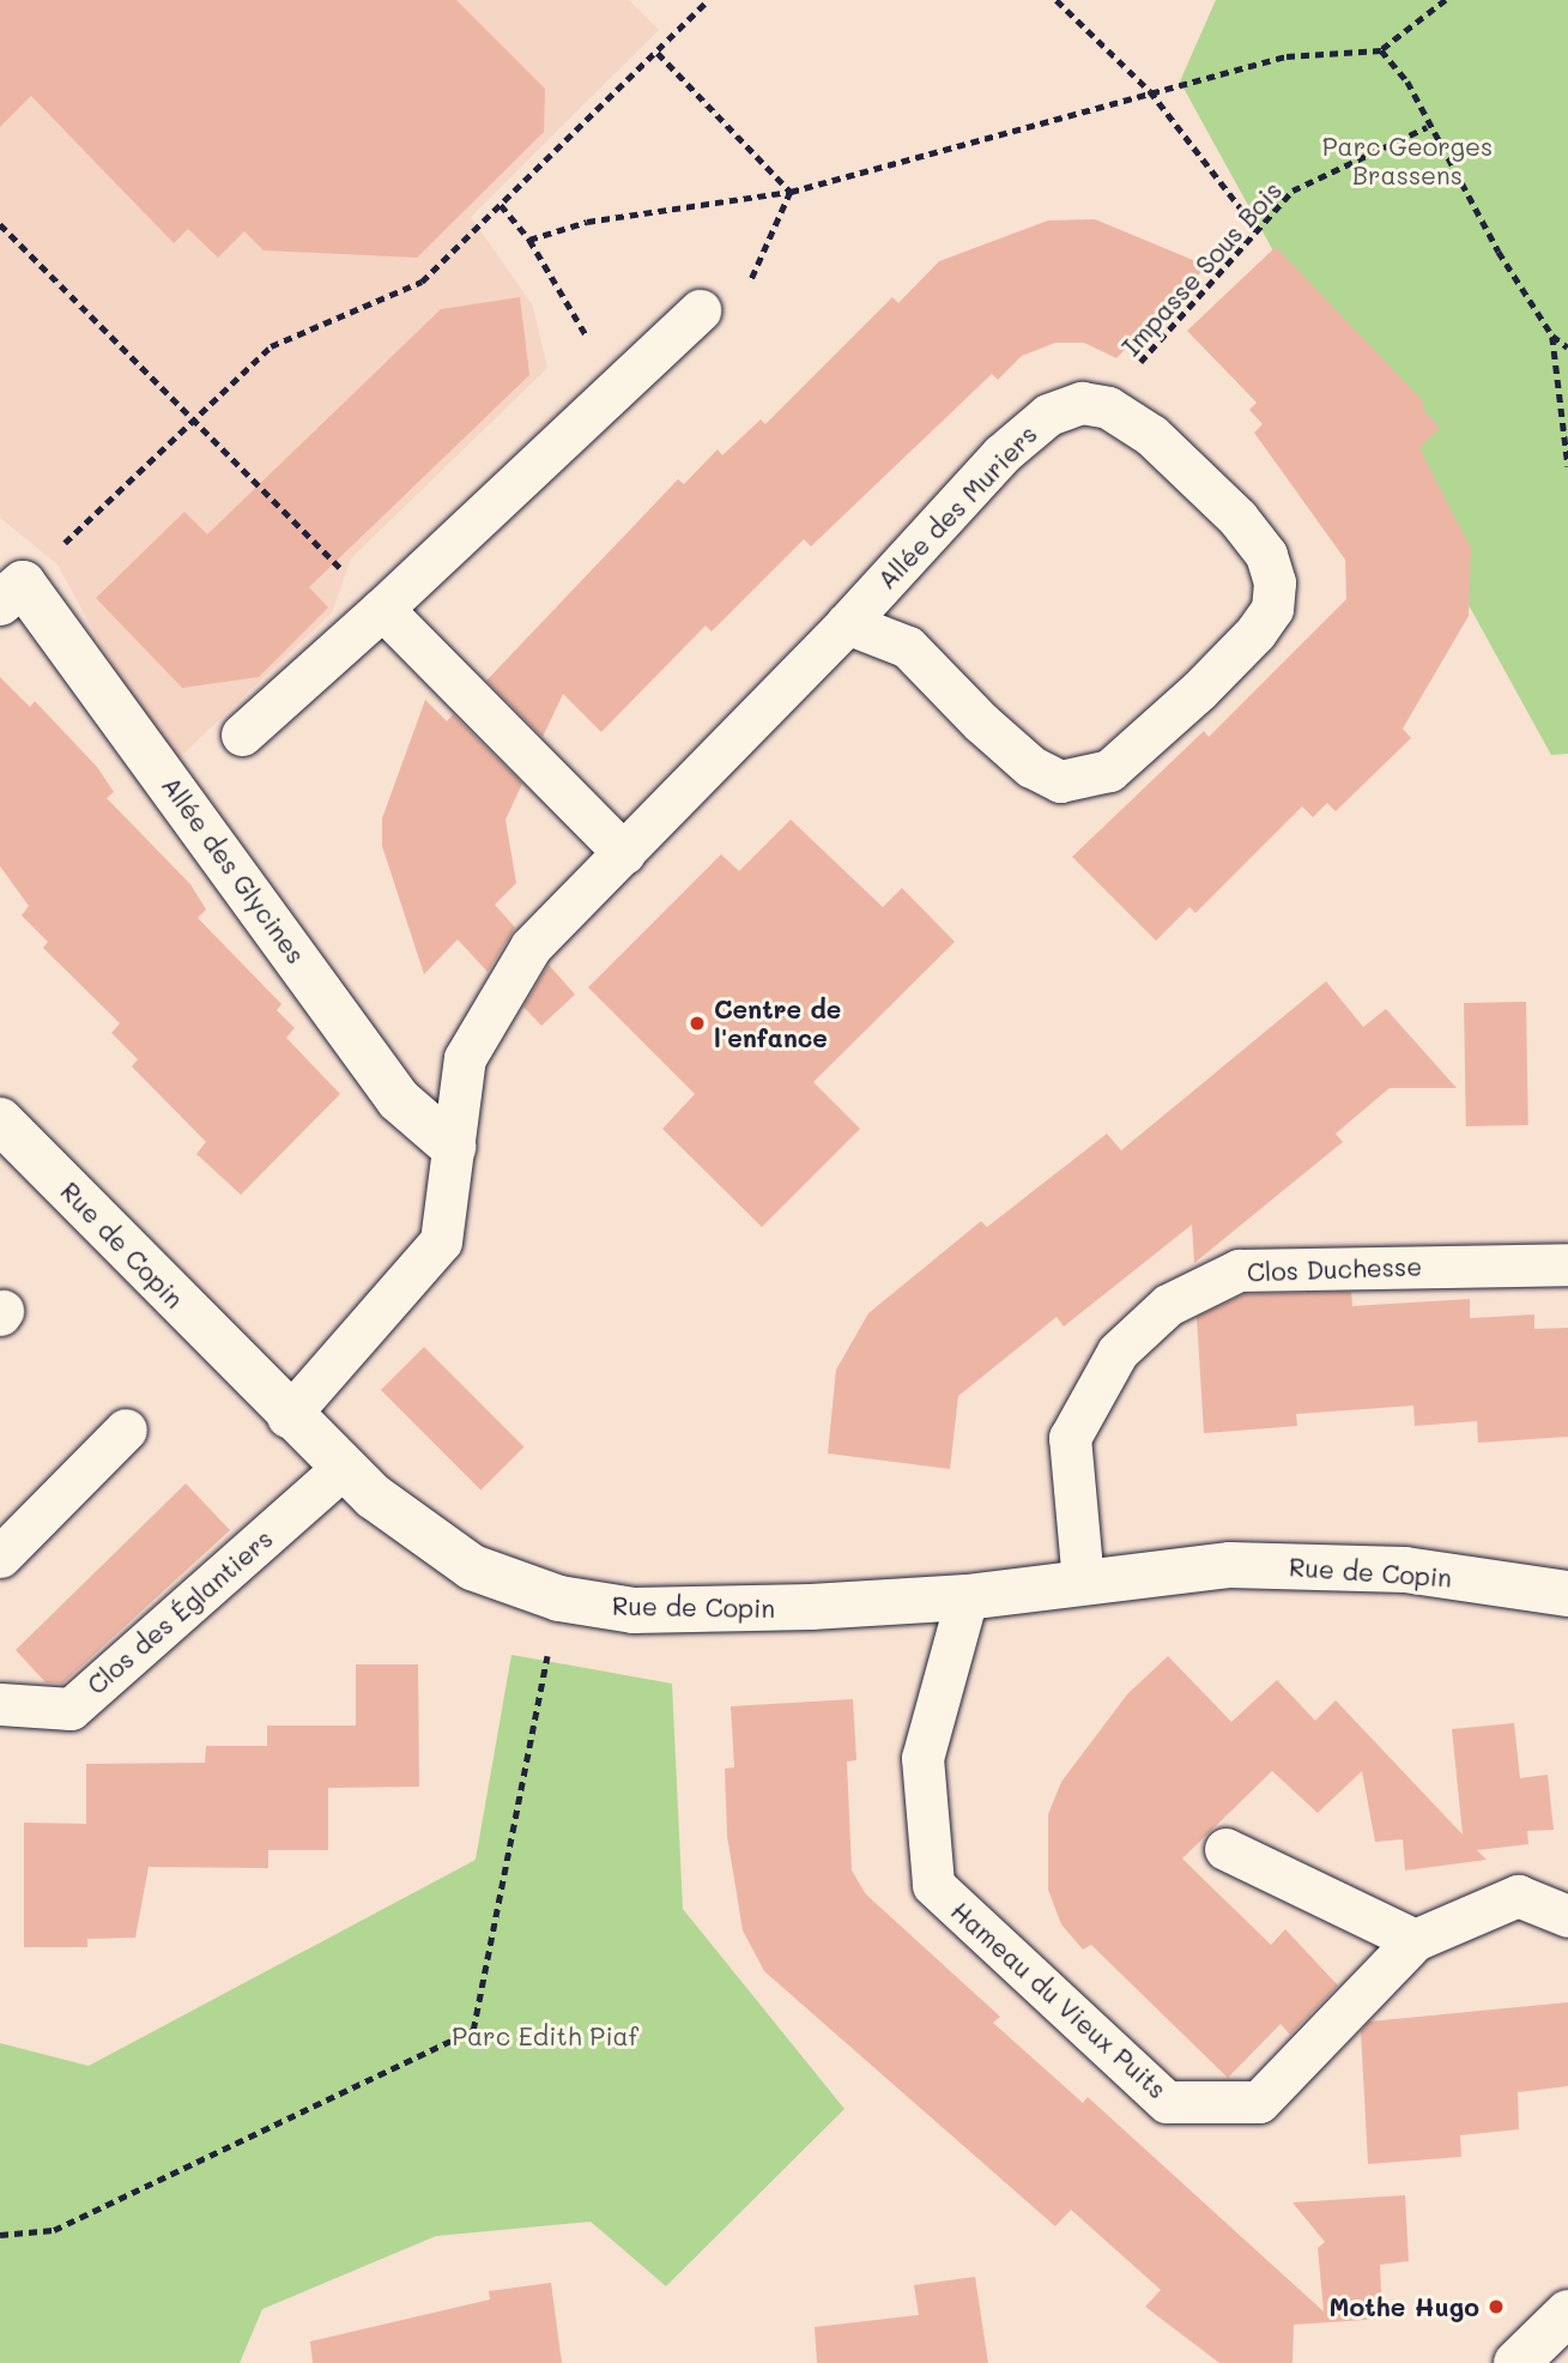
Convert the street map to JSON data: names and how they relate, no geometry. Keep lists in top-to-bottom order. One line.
{"streets":{"street":["Allée des Glycines","Rue de Copin"],"lane":["Allée des Muriers","Clos Duchesse","Clos des Églantiers","Hameau du Vieux Puits"],"path":["Impasse Sous Bois"]},"crossings":[["Impasse Sous Bois","Allée des Muriers"],["Allée des Muriers","Allée des Glycines"],["Allée des Muriers","Rue de Copin"],["Rue de Copin","Clos Duchesse"],["Rue de Copin","Clos des Églantiers"],["Rue de Copin","Hameau du Vieux Puits"]],"parks":["Parc Georges Brassens","Parc Edith Piaf"],"places":["Centre de l'enfance","Mothe Hugo"]}
